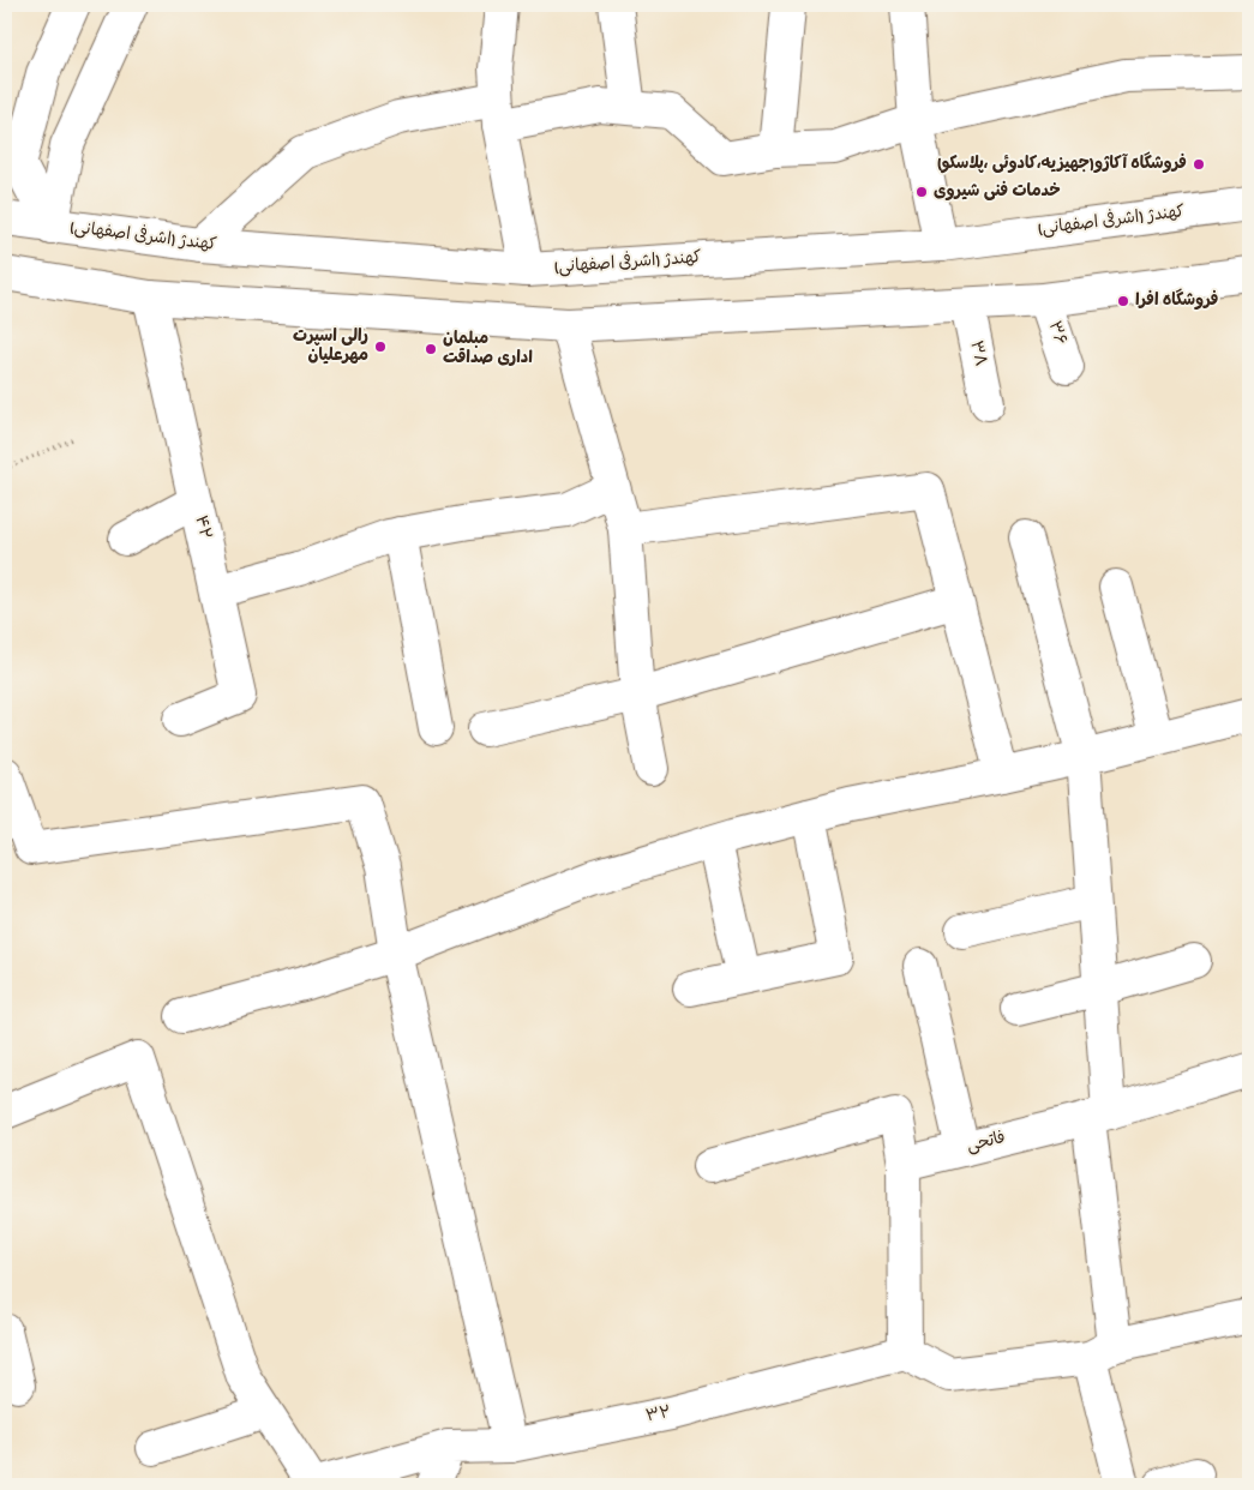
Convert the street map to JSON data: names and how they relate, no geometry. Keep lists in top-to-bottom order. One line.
{"streets":{"street":["کهندژ (اشرفی اصفهانی)","۳۶","۳۸","۴۲","فاتحی","۳۲"]},"places":["فروشگاه آکاژو(جهیزیه،کادوئی ،پلاسکو)","خدمات فنی شیروی","فروشگاه افرا","رالی اسپرت مهرعلیان","مبلمان اداری صداقت"]}
